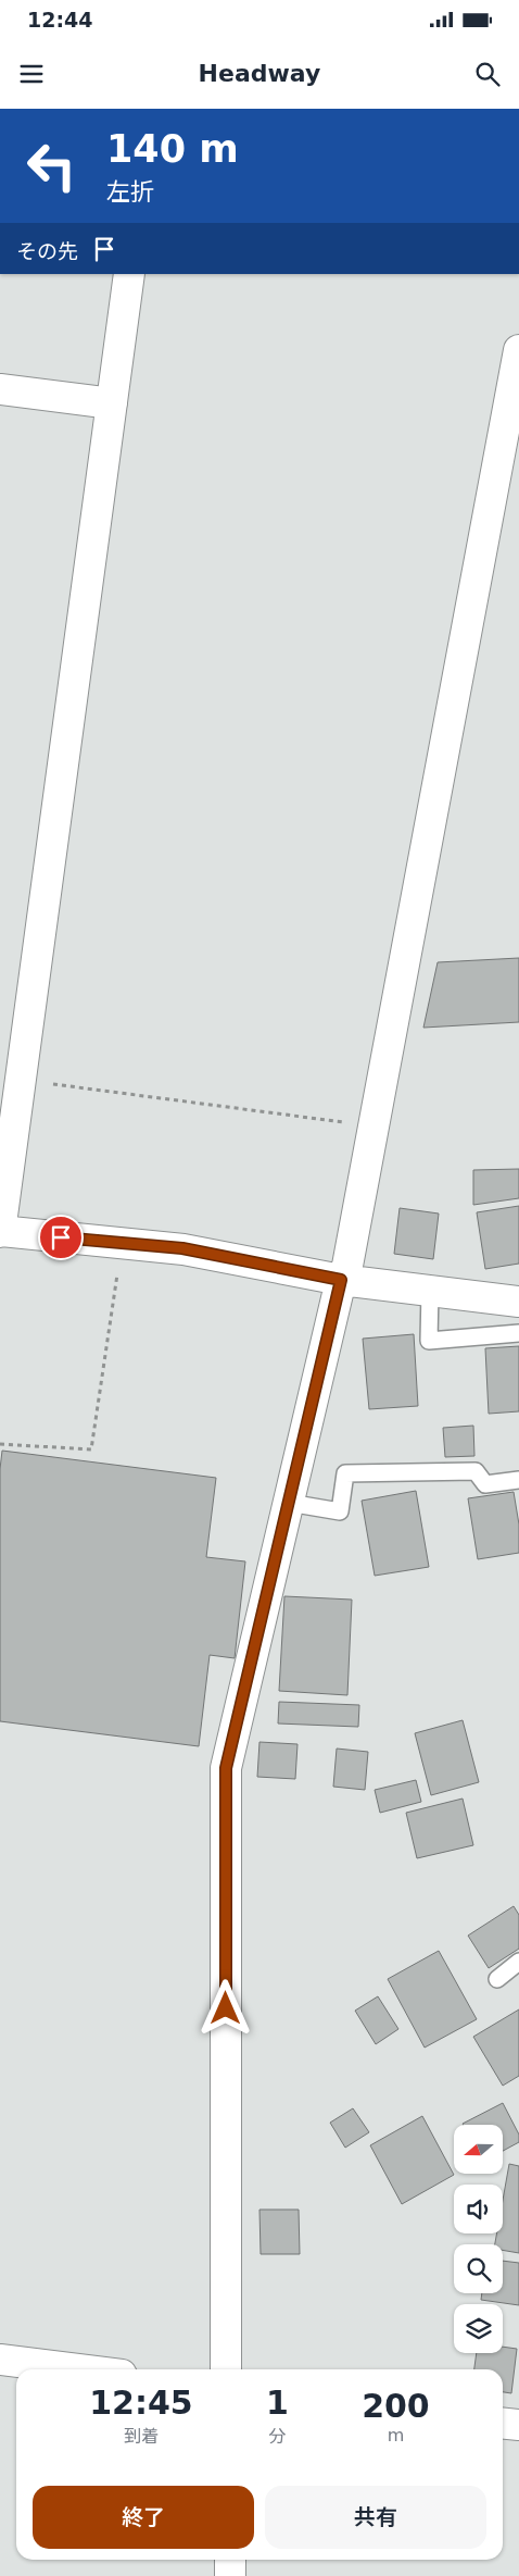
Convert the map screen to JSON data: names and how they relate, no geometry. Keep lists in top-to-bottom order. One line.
{"north":"left","page":{"status":"12:44","header":"Headway","turn":["140 m","左折"],"then":"その先","eta":["12:45","到着","1","分","200","m"],"buttons":["終了","共有"]}}
